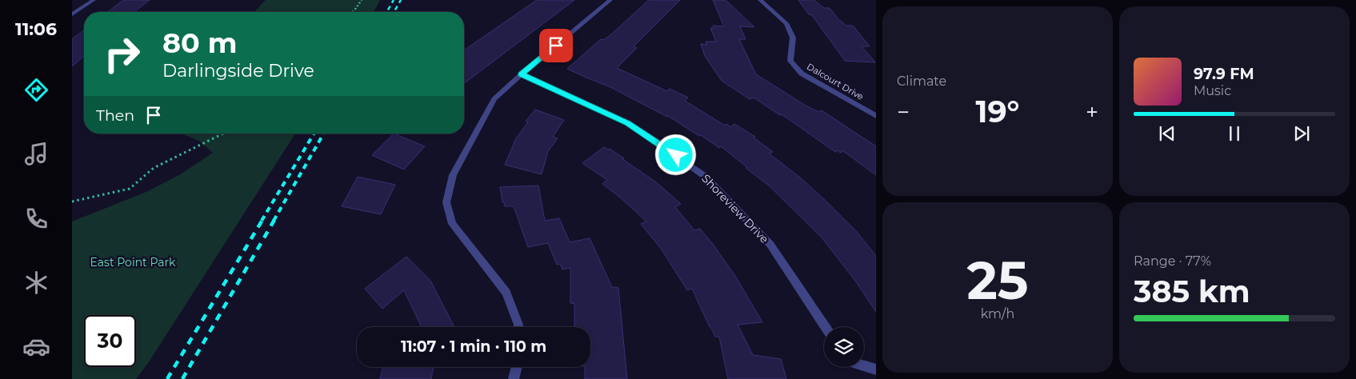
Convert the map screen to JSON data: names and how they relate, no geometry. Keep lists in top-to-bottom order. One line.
{"streets":{"street":["Dalcourt Drive","Shoreview Drive"]},"parks":["East Point Park"],"page":{"tabs":"11:06","tile":["Climate",["25","km/h"],["Range · 77%","385 km"]],"turn":["80 m","Darlingside Drive"],"song":["97.9 FM","Music"],"heat":["−","19°","+"],"then":"Then","limit":"30","trip":"11:07 · 1 min · 110 m"}}
